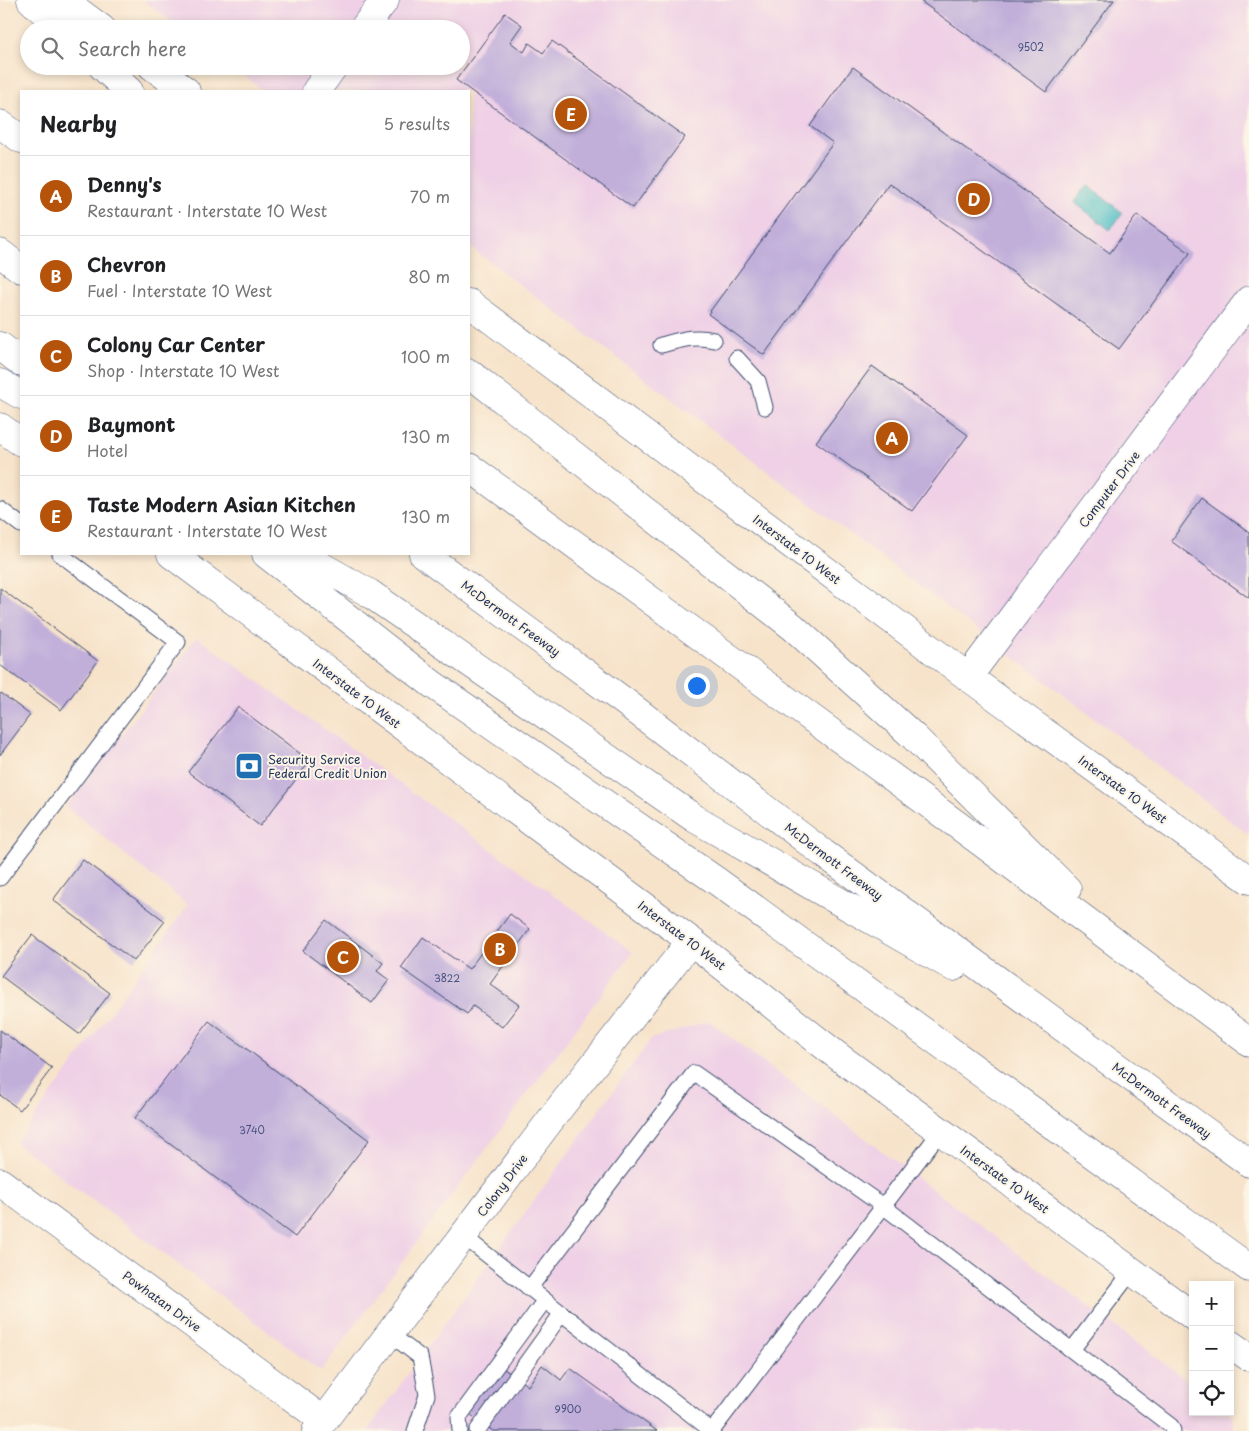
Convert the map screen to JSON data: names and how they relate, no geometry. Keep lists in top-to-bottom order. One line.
{"streets":{"main road":["Computer Drive","Interstate 10 West","McDermott Freeway","Colony Drive","Powhatan Drive"]},"crossings":[["Computer Drive","Interstate 10 West"],["Interstate 10 West","Colony Drive"],["Colony Drive","Powhatan Drive"]],"places":{"bank":["Security Service Federal Credit Union"]},"house_numbers":["9502","3822","3740","9900"],"page":{"search":"Search here","heading":["Nearby","5 results"],"pins":["E","D","A","B","C"],"list":[{"mark":"A","name":"Denny's","note":"Restaurant · Interstate 10 West","value":"70 m"},{"mark":"B","name":"Chevron","note":"Fuel · Interstate 10 West","value":"80 m"},{"mark":"C","name":"Colony Car Center","note":"Shop · Interstate 10 West","value":"100 m"},{"mark":"D","name":"Baymont","note":"Hotel","value":"130 m"},{"mark":"E","name":"Taste Modern Asian Kitchen","note":"Restaurant · Interstate 10 West","value":"130 m"}],"map_buttons":["+","−"]}}
